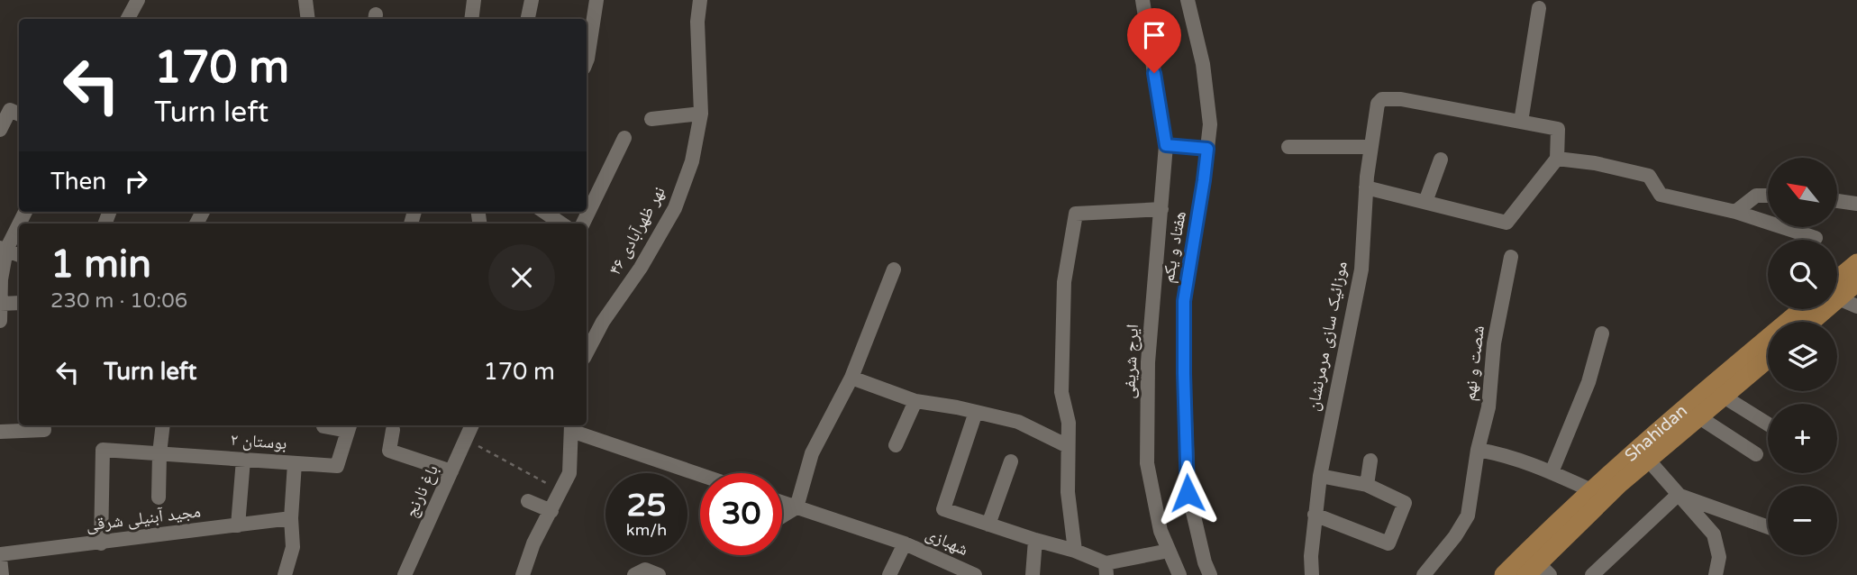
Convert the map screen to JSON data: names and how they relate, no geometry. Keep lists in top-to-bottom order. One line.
{"streets":{"main road":["Shahidan"],"street":["نهر ظهرآبادی ۴۶","هفتاد و یکم","موزائیک سازی مرمرنشان","ایرج شریفی","شصت و نهم","بوستان ۲","باغ نارنج","مجید آبنیلی شرقی","شهبازی"]},"crossings":[["بوستان ۲","مجید آبنیلی شرقی"]],"north":"top left","page":{"turn":["170 m","Turn left"],"then":"Then","map_buttons":["+","−"],"heading":["1 min","230 m · 10:06"],"list":[{"name":"Turn left","value":"170 m"}],"speed":"25 km/h","limit":"30"}}
